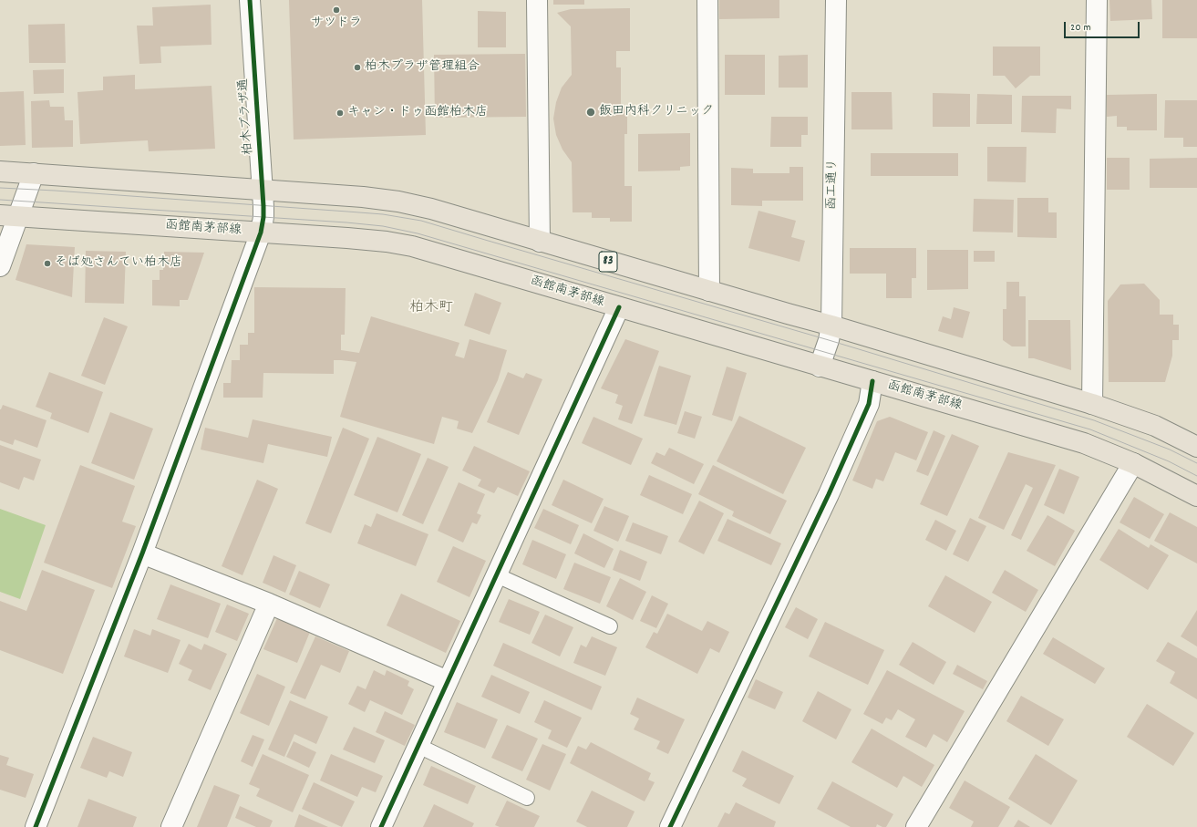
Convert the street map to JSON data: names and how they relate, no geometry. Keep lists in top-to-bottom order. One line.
{"streets":{"main road":["函館南茅部線","83"],"street":["柏木プラザ通","函工通り"]},"crossings":[["柏木プラザ通","函館南茅部線"],["柏木プラザ通","83"],["函工通り","函館南茅部線"],["函工通り","83"]],"districts":["柏木町"],"places":["サツドラ","柏木プラザ管理組合","飯田內科クリニック","キャン・ドゥ函館柏木店","そば処さんてい柏木店"],"scale_bar":"20 m"}
